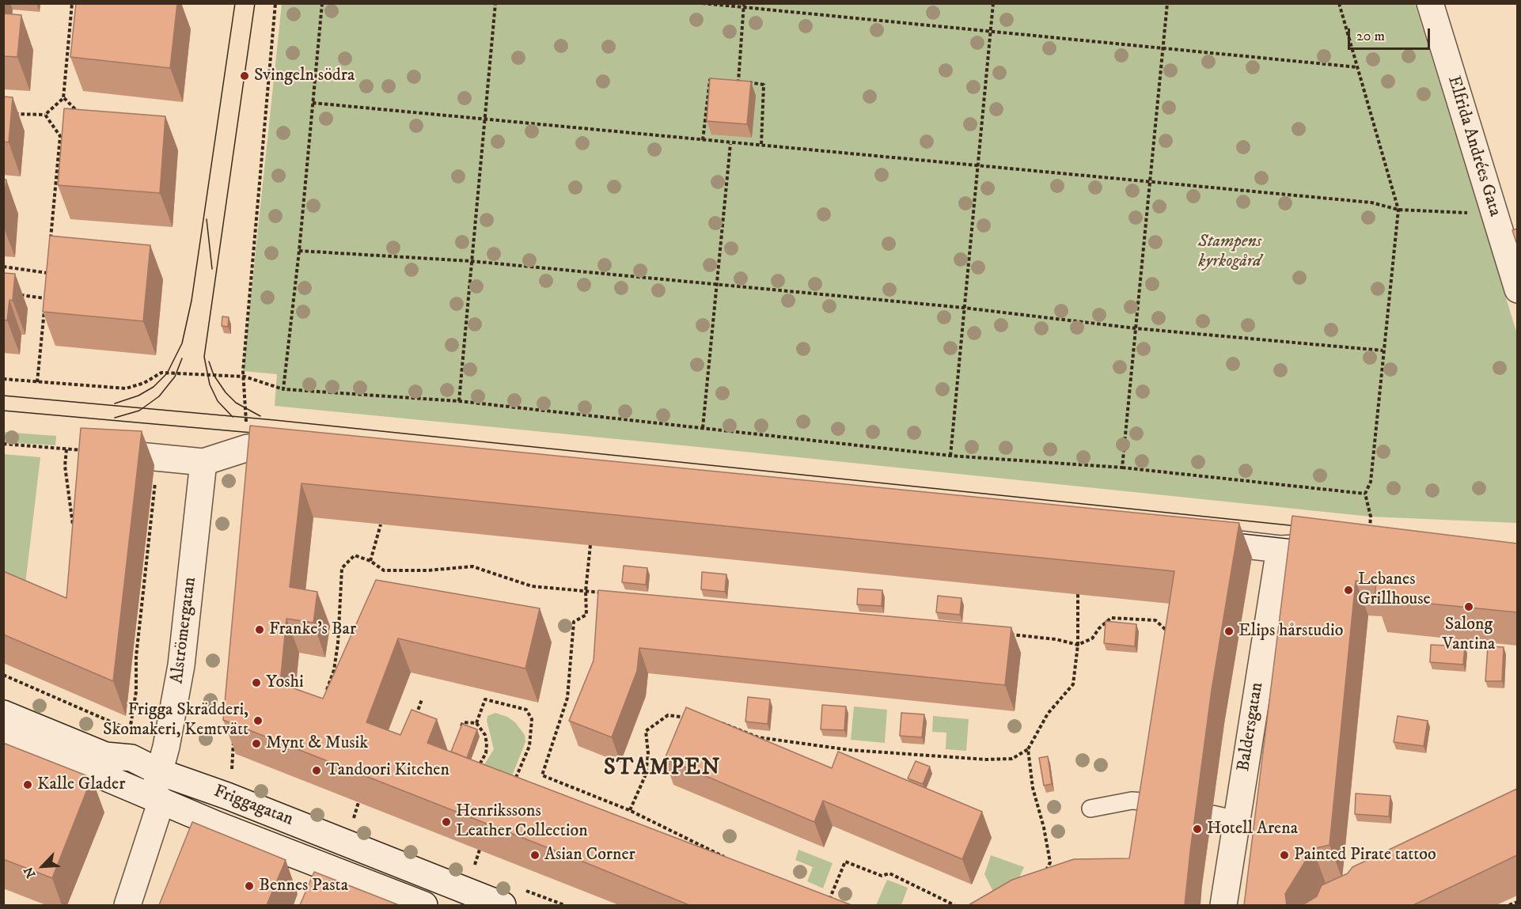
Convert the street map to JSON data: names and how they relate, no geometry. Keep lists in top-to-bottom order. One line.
{"streets":{"street":["Elfrida Andrées Gata","Alströmergatan","Baldersgatan","Friggagatan"]},"crossings":[["Alströmergatan","Friggagatan"]],"districts":["STAMPEN"],"parks":["Stampens kyrkogård"],"places":["Svingeln södra","Lebanes Grillhouse","Salong Vantina","Franke's Bar","Elips hårstudio","Yoshi","Frigga Skrädderi, Skomakeri, Kemtvätt","Mynt & Musik","Tandoori Kitchen","Kalle Glader","Henrikssons Leather Collection","Hotell Arena","Asian Corner","Painted Pirate tattoo","Bennes Pasta"],"scale_bar":"20 m","north":"bottom left"}
